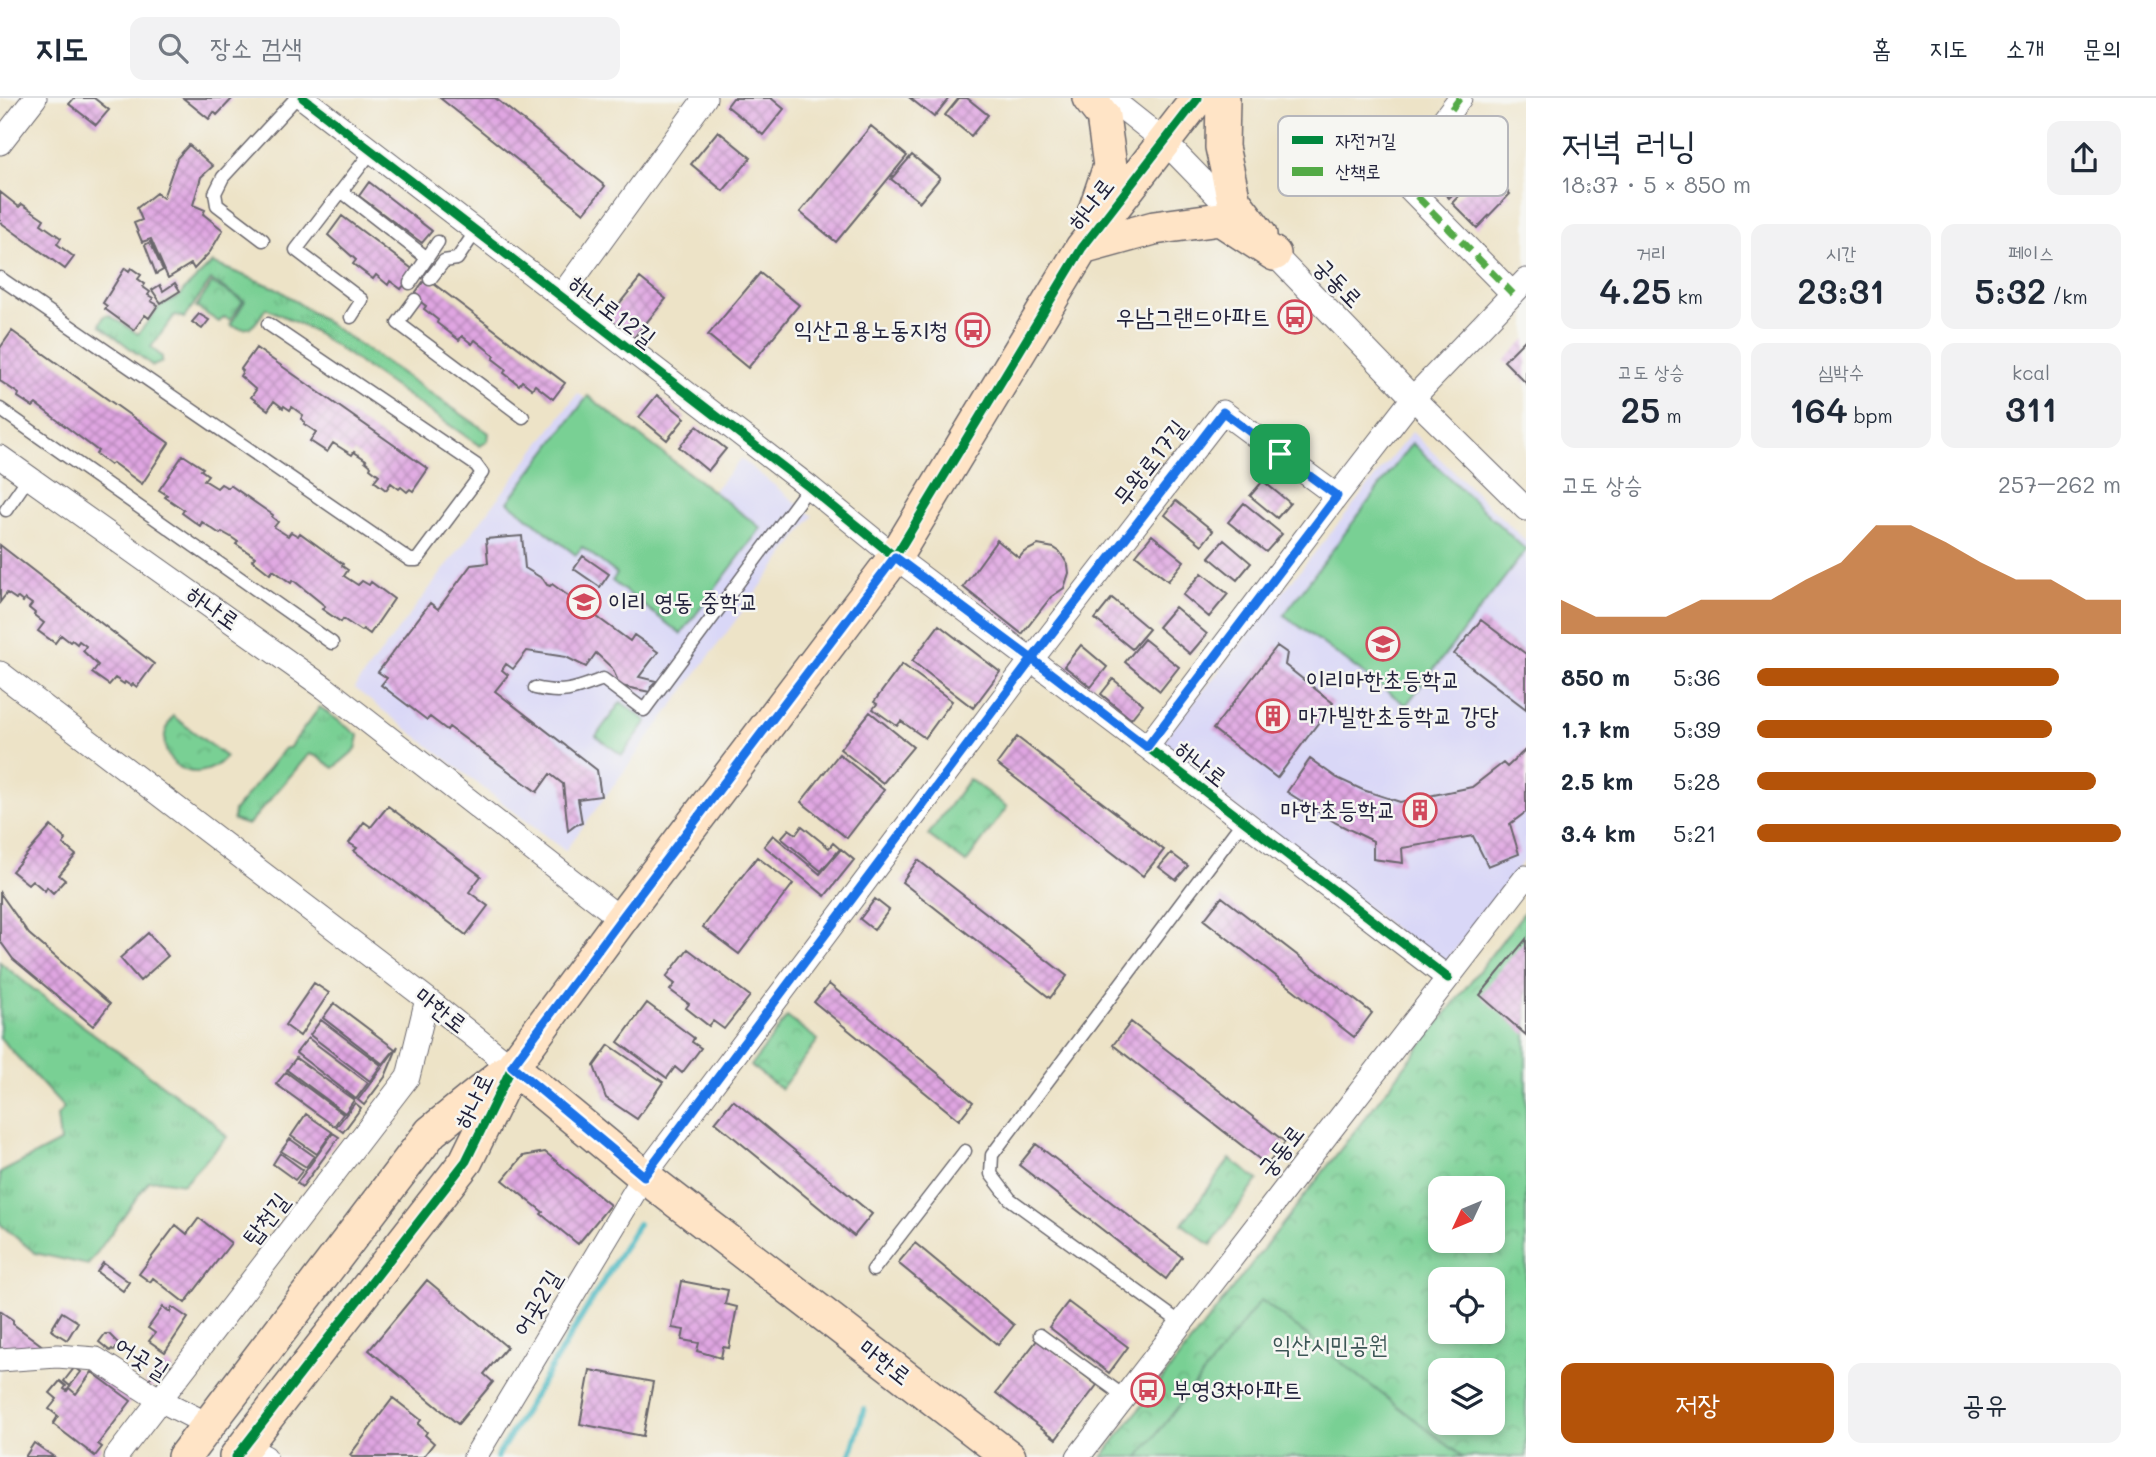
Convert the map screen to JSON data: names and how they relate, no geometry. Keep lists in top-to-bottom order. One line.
{"streets":{"street":["하나로","궁동로","하나로12길","무왕로17길","마한로","탑천길","어곳2길","어곳길"]},"crossings":[["하나로","궁동로"],["하나로","하나로12길"],["하나로","무왕로17길"],["하나로","마한로"],["하나로","어곳길"],["마한로","탑천길"],["마한로","어곳2길"],["탑천길","어곳길"]],"parks":["익산시민공원"],"places":{"bus stop":["우남그랜드아파트","익산고용노동지청","부영3차아파트"],"school or university":["이리 영동 중학교","이리마한초등학교"],"building":["마가빌한초등학교 강당","마한초등학교"]},"legend":["자전거길","산책로"],"north":"bottom left","page":{"header":"지도","search":"장소 검색","nav":["홈","지도","소개","문의"],"heading":["저녁 러닝","18:37 · 5 × 850 m"],"stats":[["거리","4.25 km"],["시간","23:31"],["페이스","5:32 /km"],["고도 상승","25 m"],["심박수","164 bpm"],["kcal","311"]],"chart":["고도 상승","257–262 m"],"list":[{"name":"850 m","note":"5:36"},{"name":"1.7 km","note":"5:39"},{"name":"2.5 km","note":"5:28"},{"name":"3.4 km","note":"5:21"}],"buttons":["저장","공유"]}}
